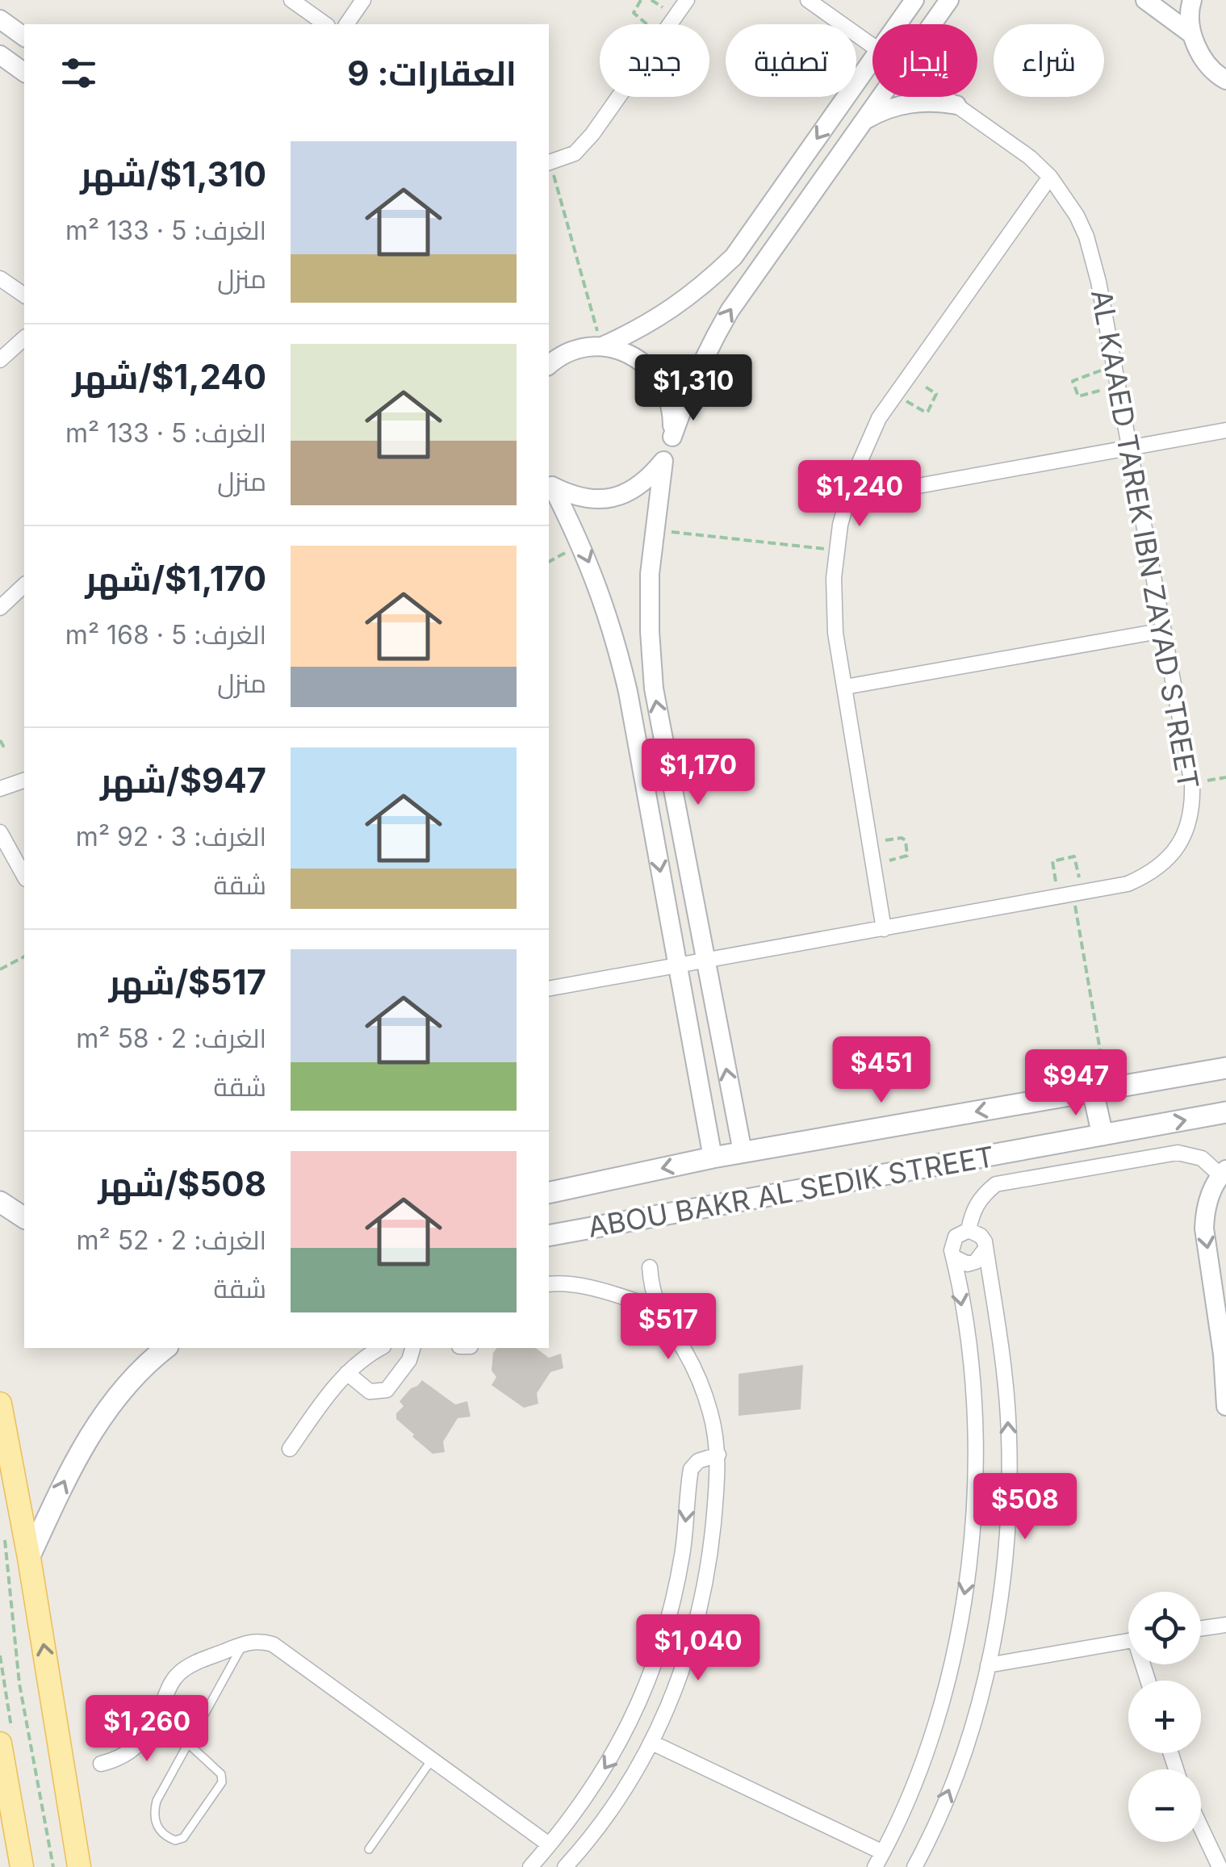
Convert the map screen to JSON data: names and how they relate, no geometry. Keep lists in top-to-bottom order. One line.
{"streets":{"main road":["ABOU BAKR AL SEDIK STREET"],"street":["AL KAAED TAREK IBN ZAYAD STREET"]},"page":{"chip":["شراء","إيجار","تصفية","جديد"],"heading":"العقارات: 9","list":[{"name":"$1,310/شهر","note":"الغرف: 5 · 133 m² · منزل"},{"name":"$1,240/شهر","note":"الغرف: 5 · 133 m² · منزل"},{"name":"$1,170/شهر","note":"الغرف: 5 · 168 m² · منزل"},{"name":"$947/شهر","note":"الغرف: 3 · 92 m² · شقة"},{"name":"$517/شهر","note":"الغرف: 2 · 58 m² · شقة"},{"name":"$508/شهر","note":"الغرف: 2 · 52 m² · شقة"}],"price":["$1,310","$1,240","$1,170","$451","$947","$517","$508","$1,040","$1,260"],"map_buttons":["+","−"]}}
